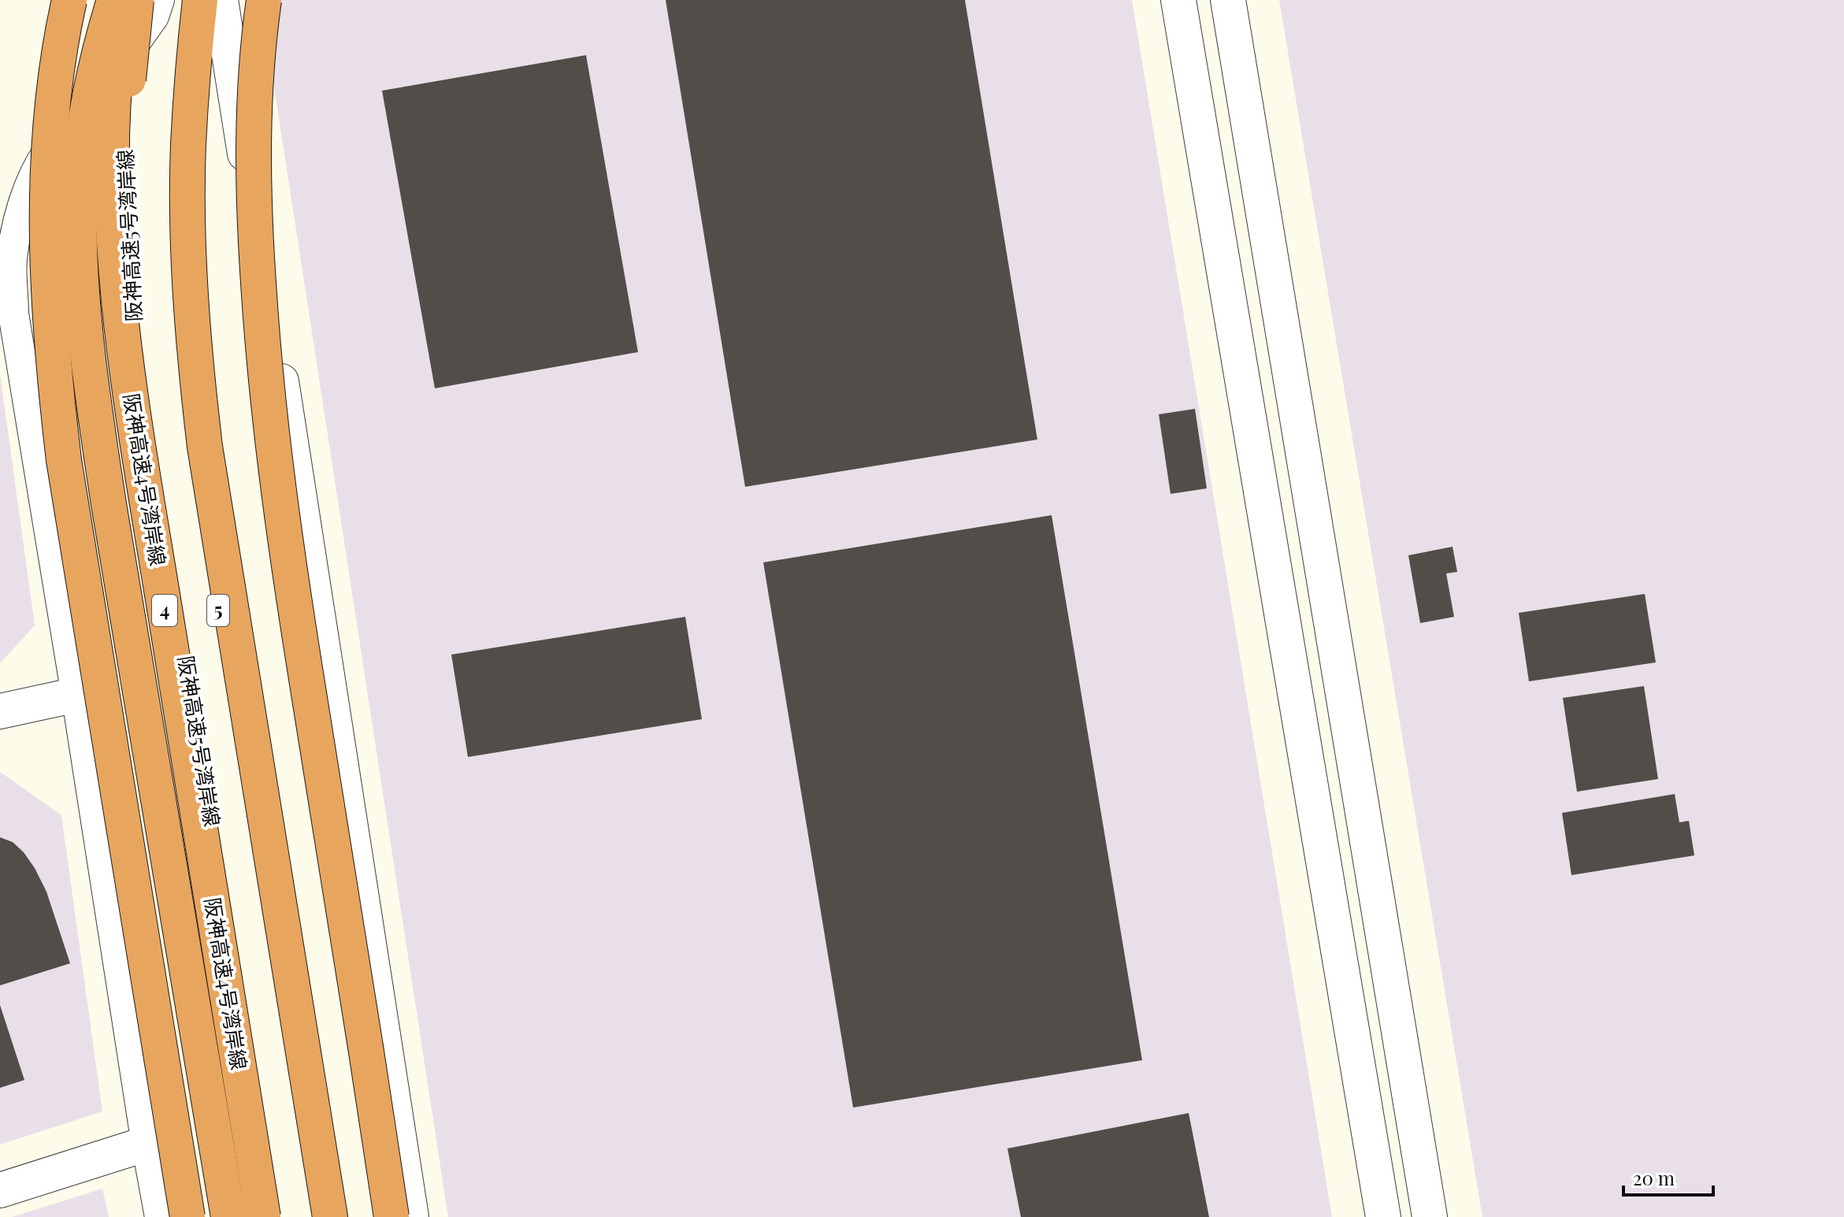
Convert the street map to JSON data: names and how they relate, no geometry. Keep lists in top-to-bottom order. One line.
{"streets":{"highway":["阪神高速5号湾岸線","阪神高速4号湾岸線","4","5"]},"scale_bar":"20 m"}
